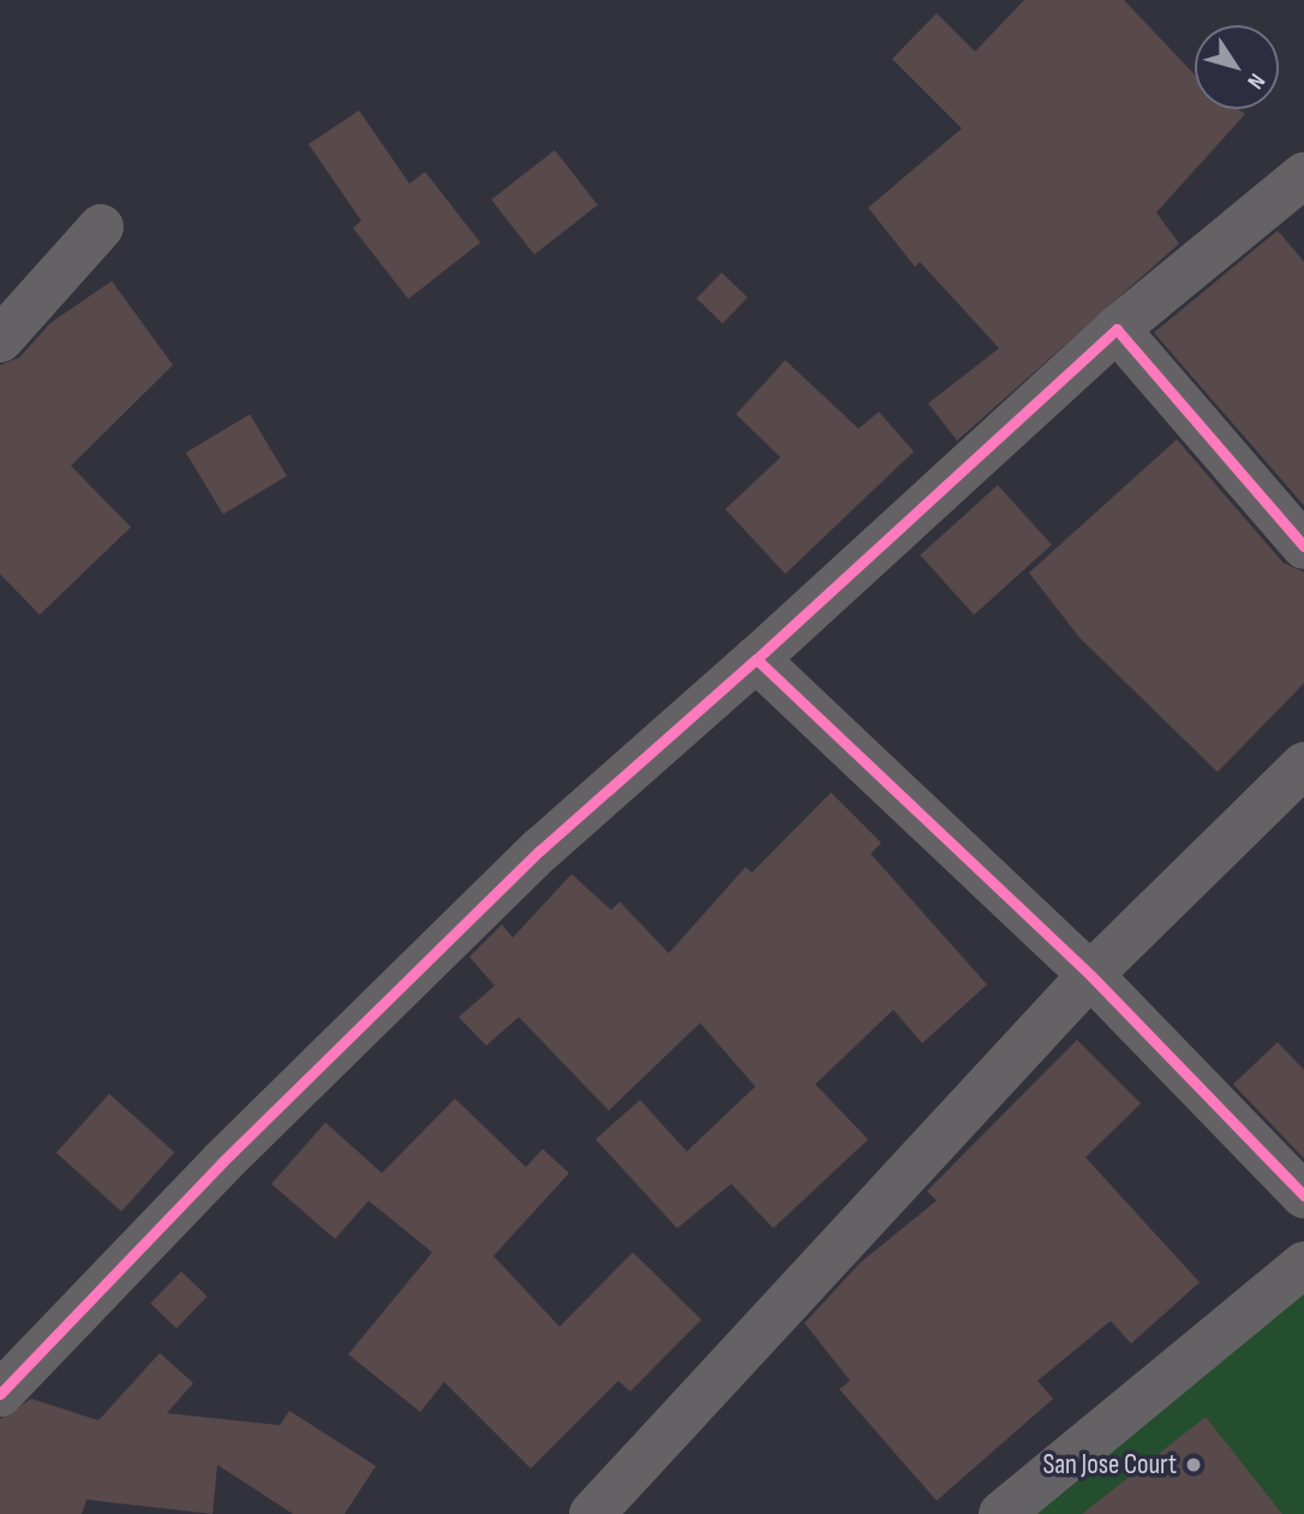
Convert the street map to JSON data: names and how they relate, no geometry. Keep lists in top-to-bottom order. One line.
{"places":["San Jose Court"],"north":"bottom right"}
